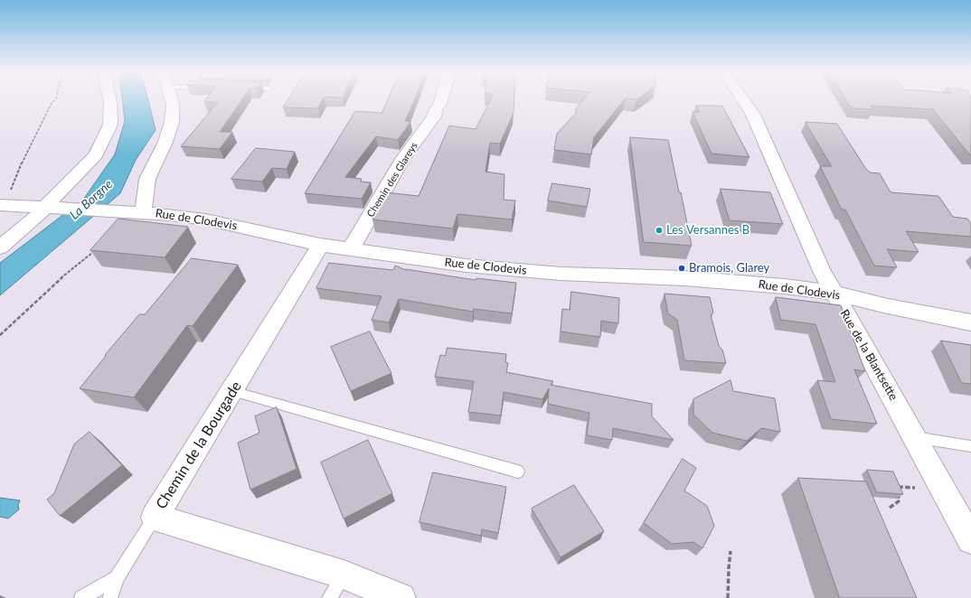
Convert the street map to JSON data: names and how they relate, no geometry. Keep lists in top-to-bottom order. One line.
{"streets":{"street":["Chemin des Glareys","Rue de Clodevis","Rue de la Blantsette","Chemin de la Bourgade"]},"crossings":[["Chemin des Glareys","Rue de Clodevis"],["Rue de Clodevis","Rue de la Blantsette"],["Rue de Clodevis","Chemin de la Bourgade"]],"water":["La Borgne"],"places":["Les Versannes B","Bramois, Glarey"]}
